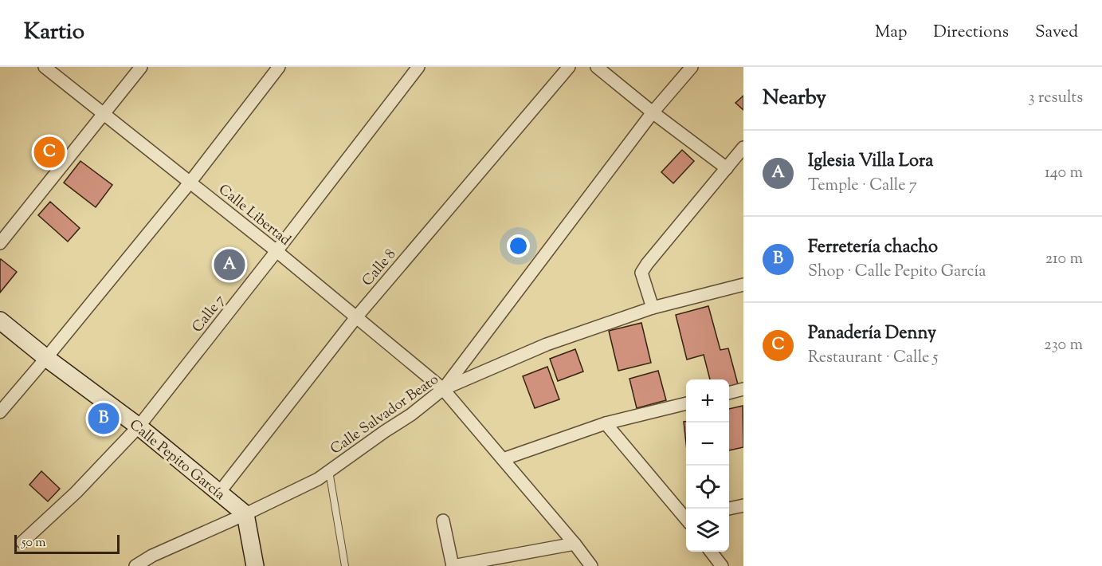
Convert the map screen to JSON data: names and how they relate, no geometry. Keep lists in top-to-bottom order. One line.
{"streets":{"street":["Calle Libertad","Calle 8","Calle 7","Calle Salvador Beato","Calle Pepito García"]},"crossings":[["Calle Libertad","Calle 8"],["Calle Libertad","Calle 7"],["Calle Libertad","Calle Salvador Beato"],["Calle 8","Calle Pepito García"],["Calle 7","Calle Pepito García"],["Calle Salvador Beato","Calle Pepito García"]],"scale_bar":"50 m","page":{"header":"Kartio","nav":["Map","Directions","Saved"],"heading":["Nearby","3 results"],"list":[{"mark":"A","name":"Iglesia Villa Lora","note":"Temple · Calle 7","value":"140 m"},{"mark":"B","name":"Ferretería chacho","note":"Shop · Calle Pepito García","value":"210 m"},{"mark":"C","name":"Panadería Denny","note":"Restaurant · Calle 5","value":"230 m"}],"pins":["C","A","B"],"map_buttons":["+","−"],"scale":"50 m"}}
